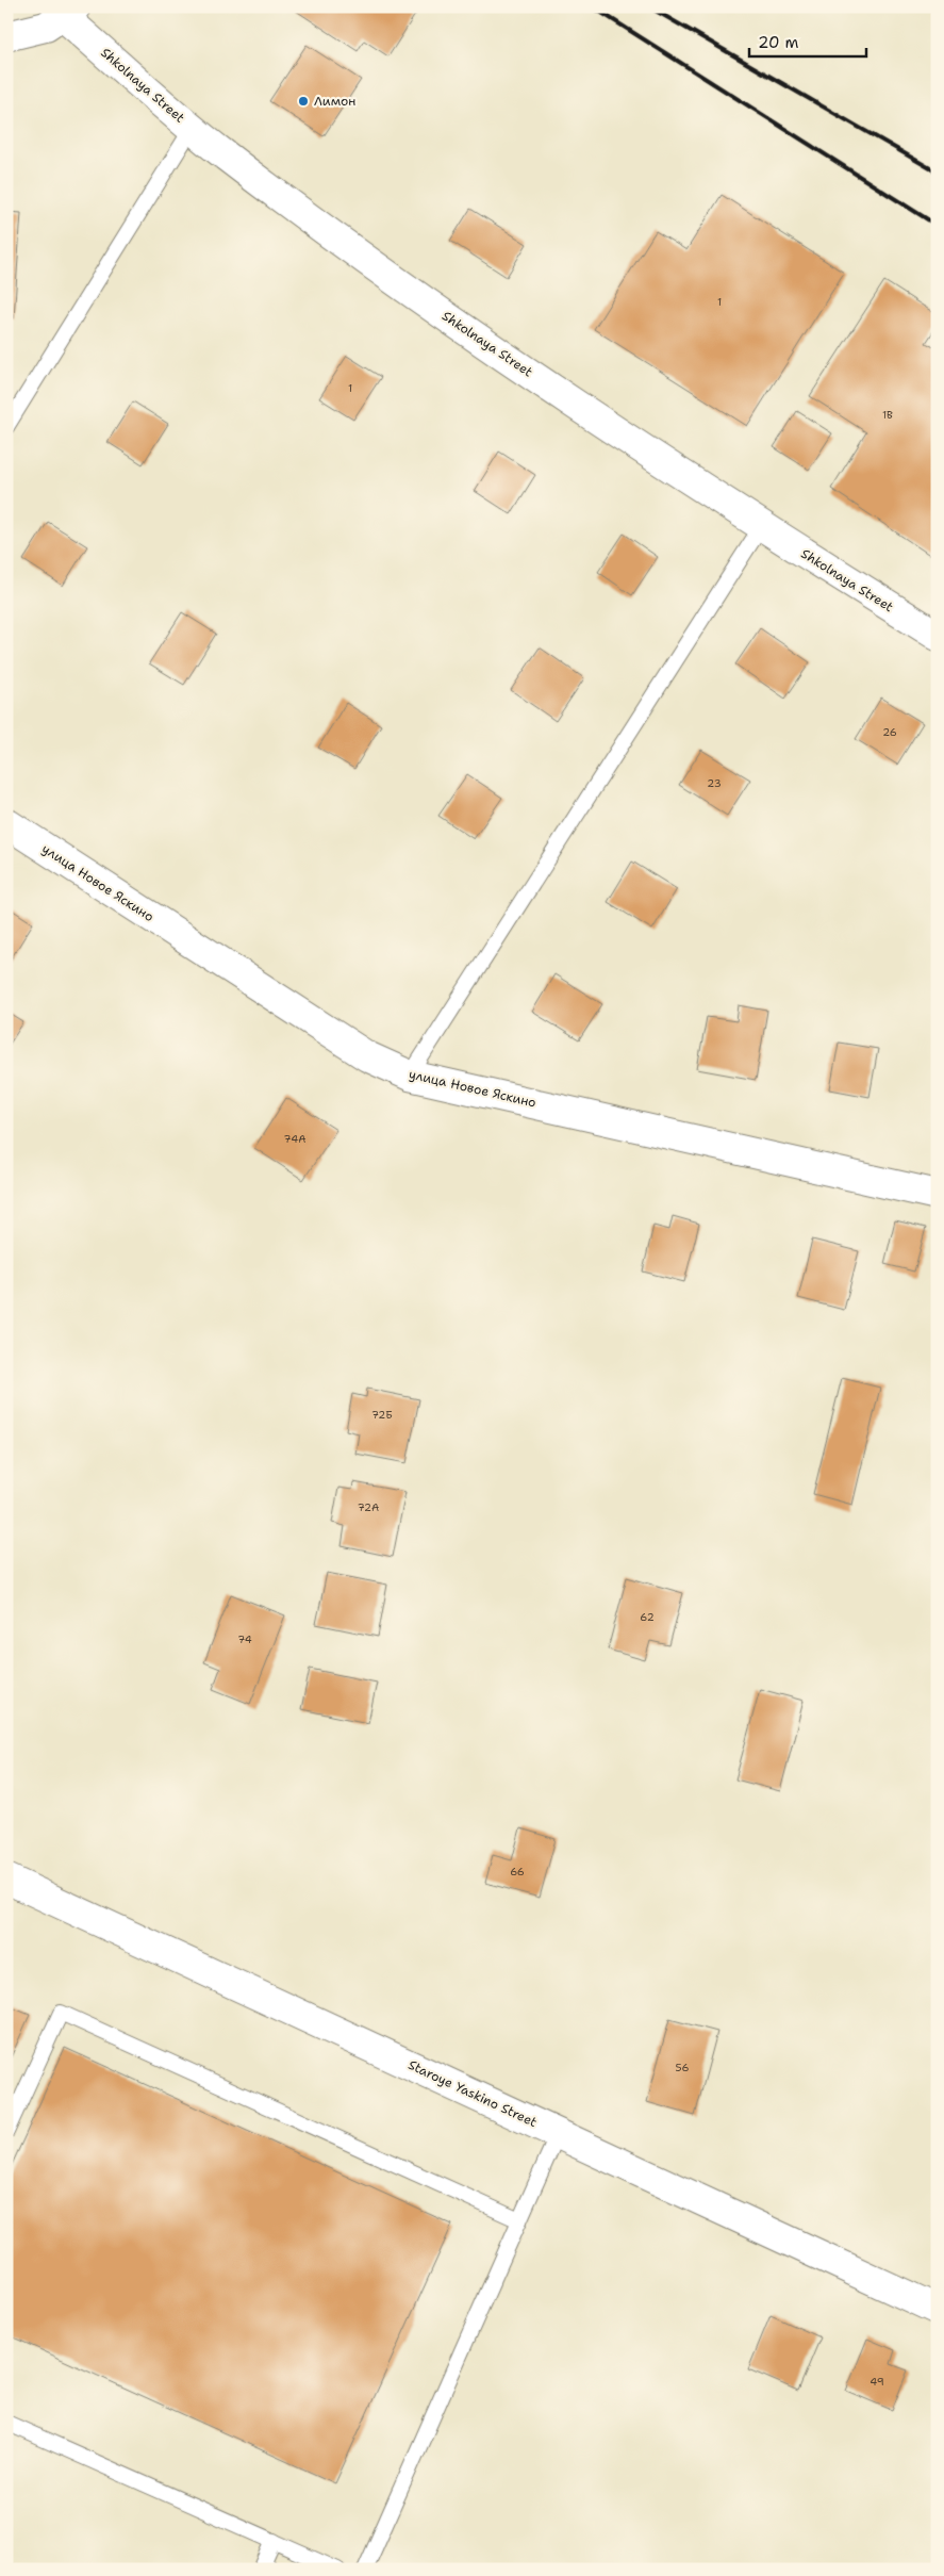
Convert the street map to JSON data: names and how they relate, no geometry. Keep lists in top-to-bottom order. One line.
{"streets":{"street":["Shkolnaya Street","улица Новое Яскино","Staroye Yaskino Street"]},"places":["Лимон"],"house_numbers":["1","1","1В","26","23","74А","72Б","72А","62","74","66","56","49"],"scale_bar":"20 m"}
